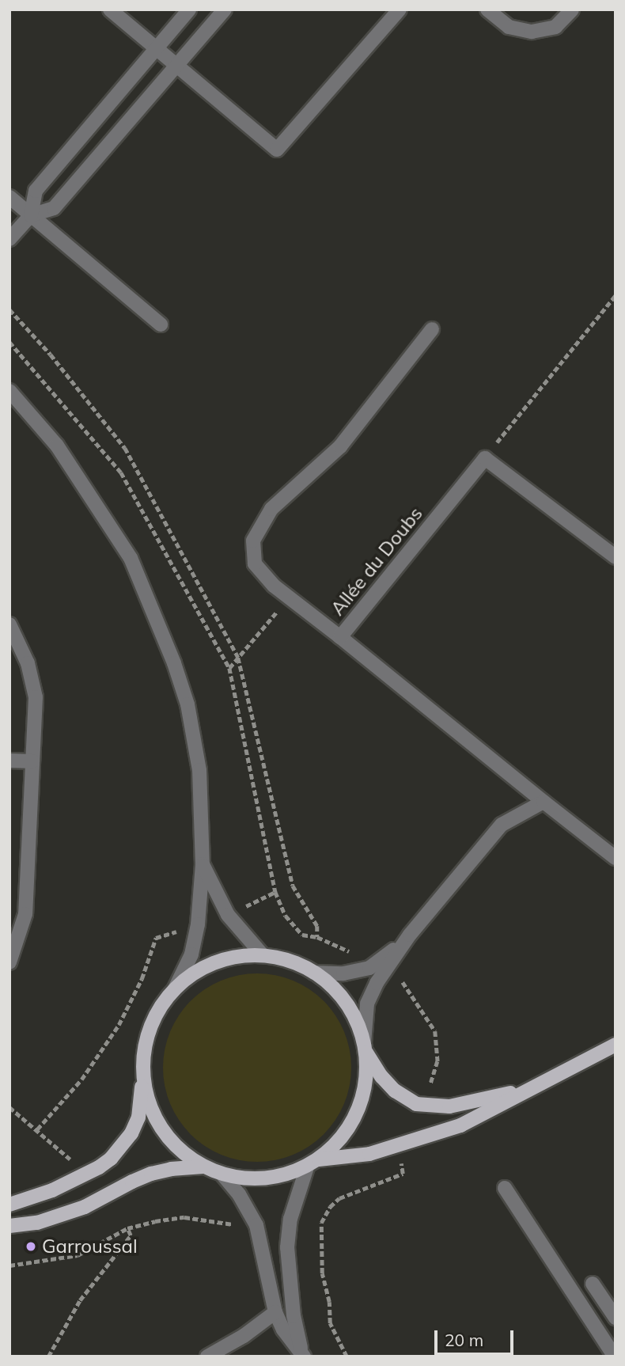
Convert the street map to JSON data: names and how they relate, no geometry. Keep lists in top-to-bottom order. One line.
{"streets":{"street":["Allée du Doubs"]},"places":["Garroussal"],"scale_bar":"20 m"}
